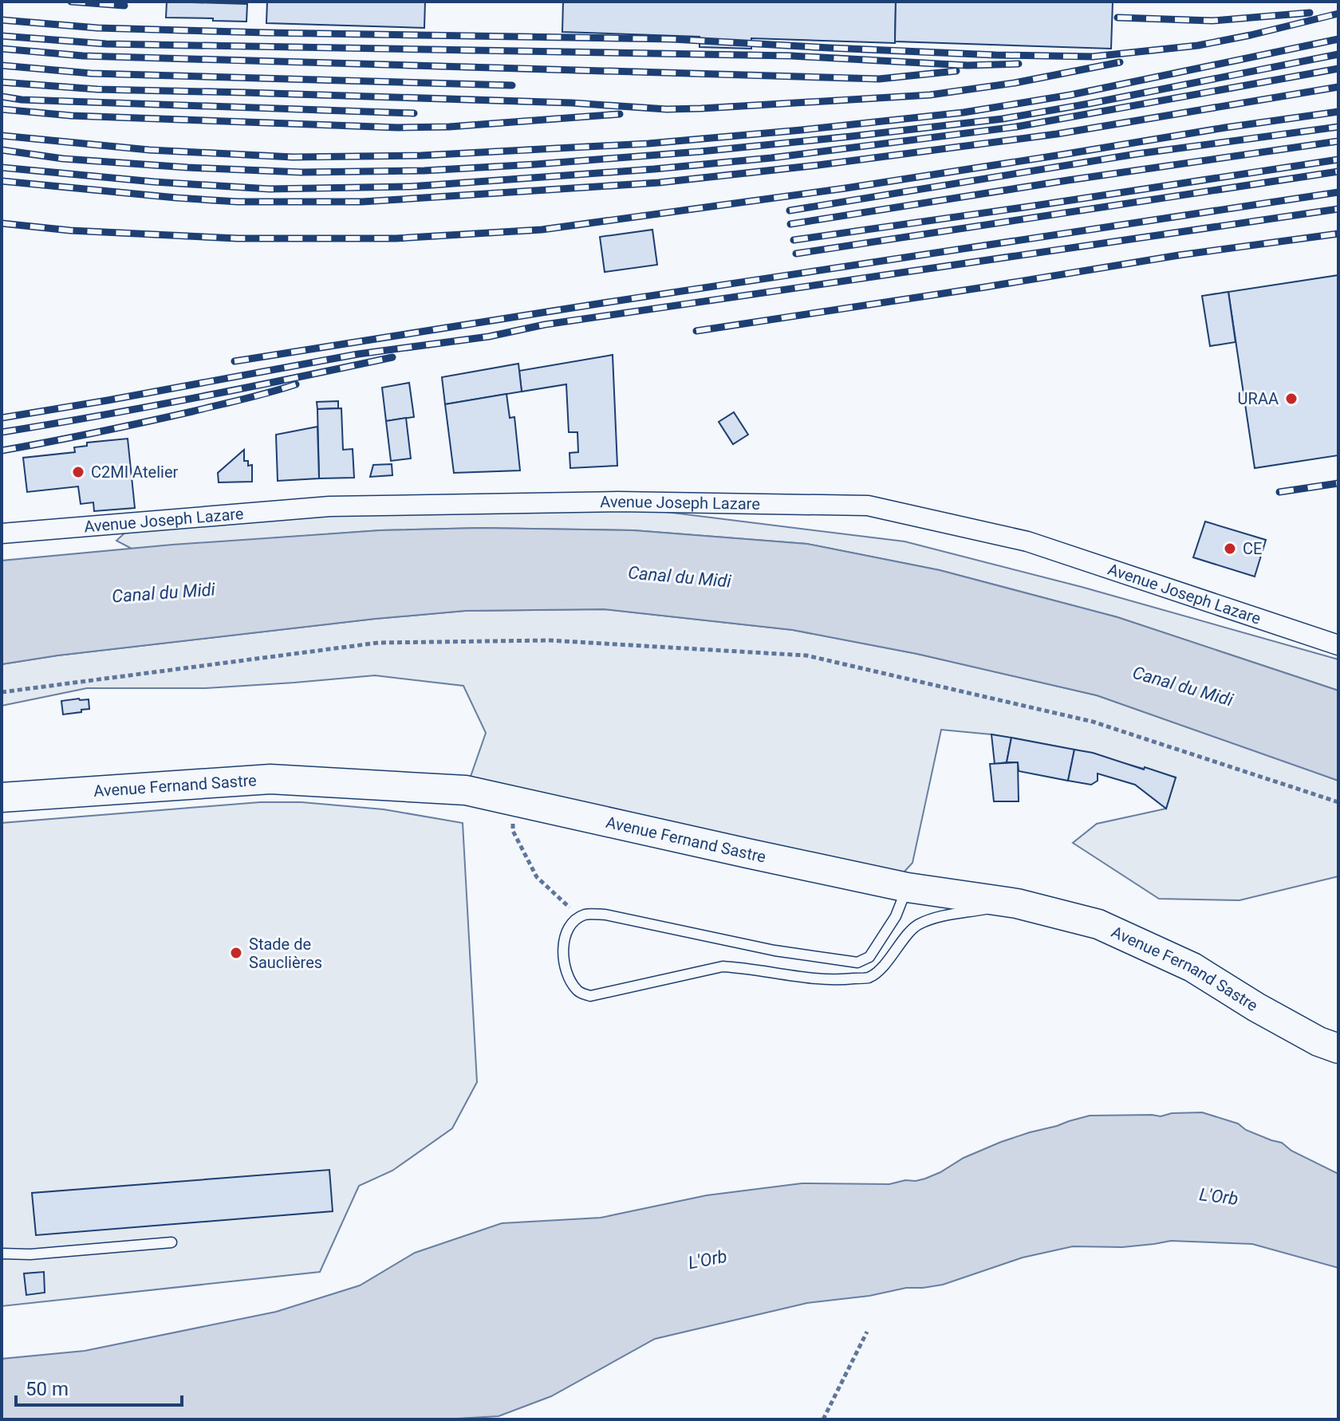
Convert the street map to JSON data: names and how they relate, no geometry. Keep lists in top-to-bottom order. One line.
{"streets":{"main road":["Avenue Fernand Sastre"],"street":["Avenue Joseph Lazare"]},"water":["Canal du Midi","L'Orb"],"places":["URAA","C2MI Atelier","CE","Stade de Sauclières"],"scale_bar":"50 m"}
